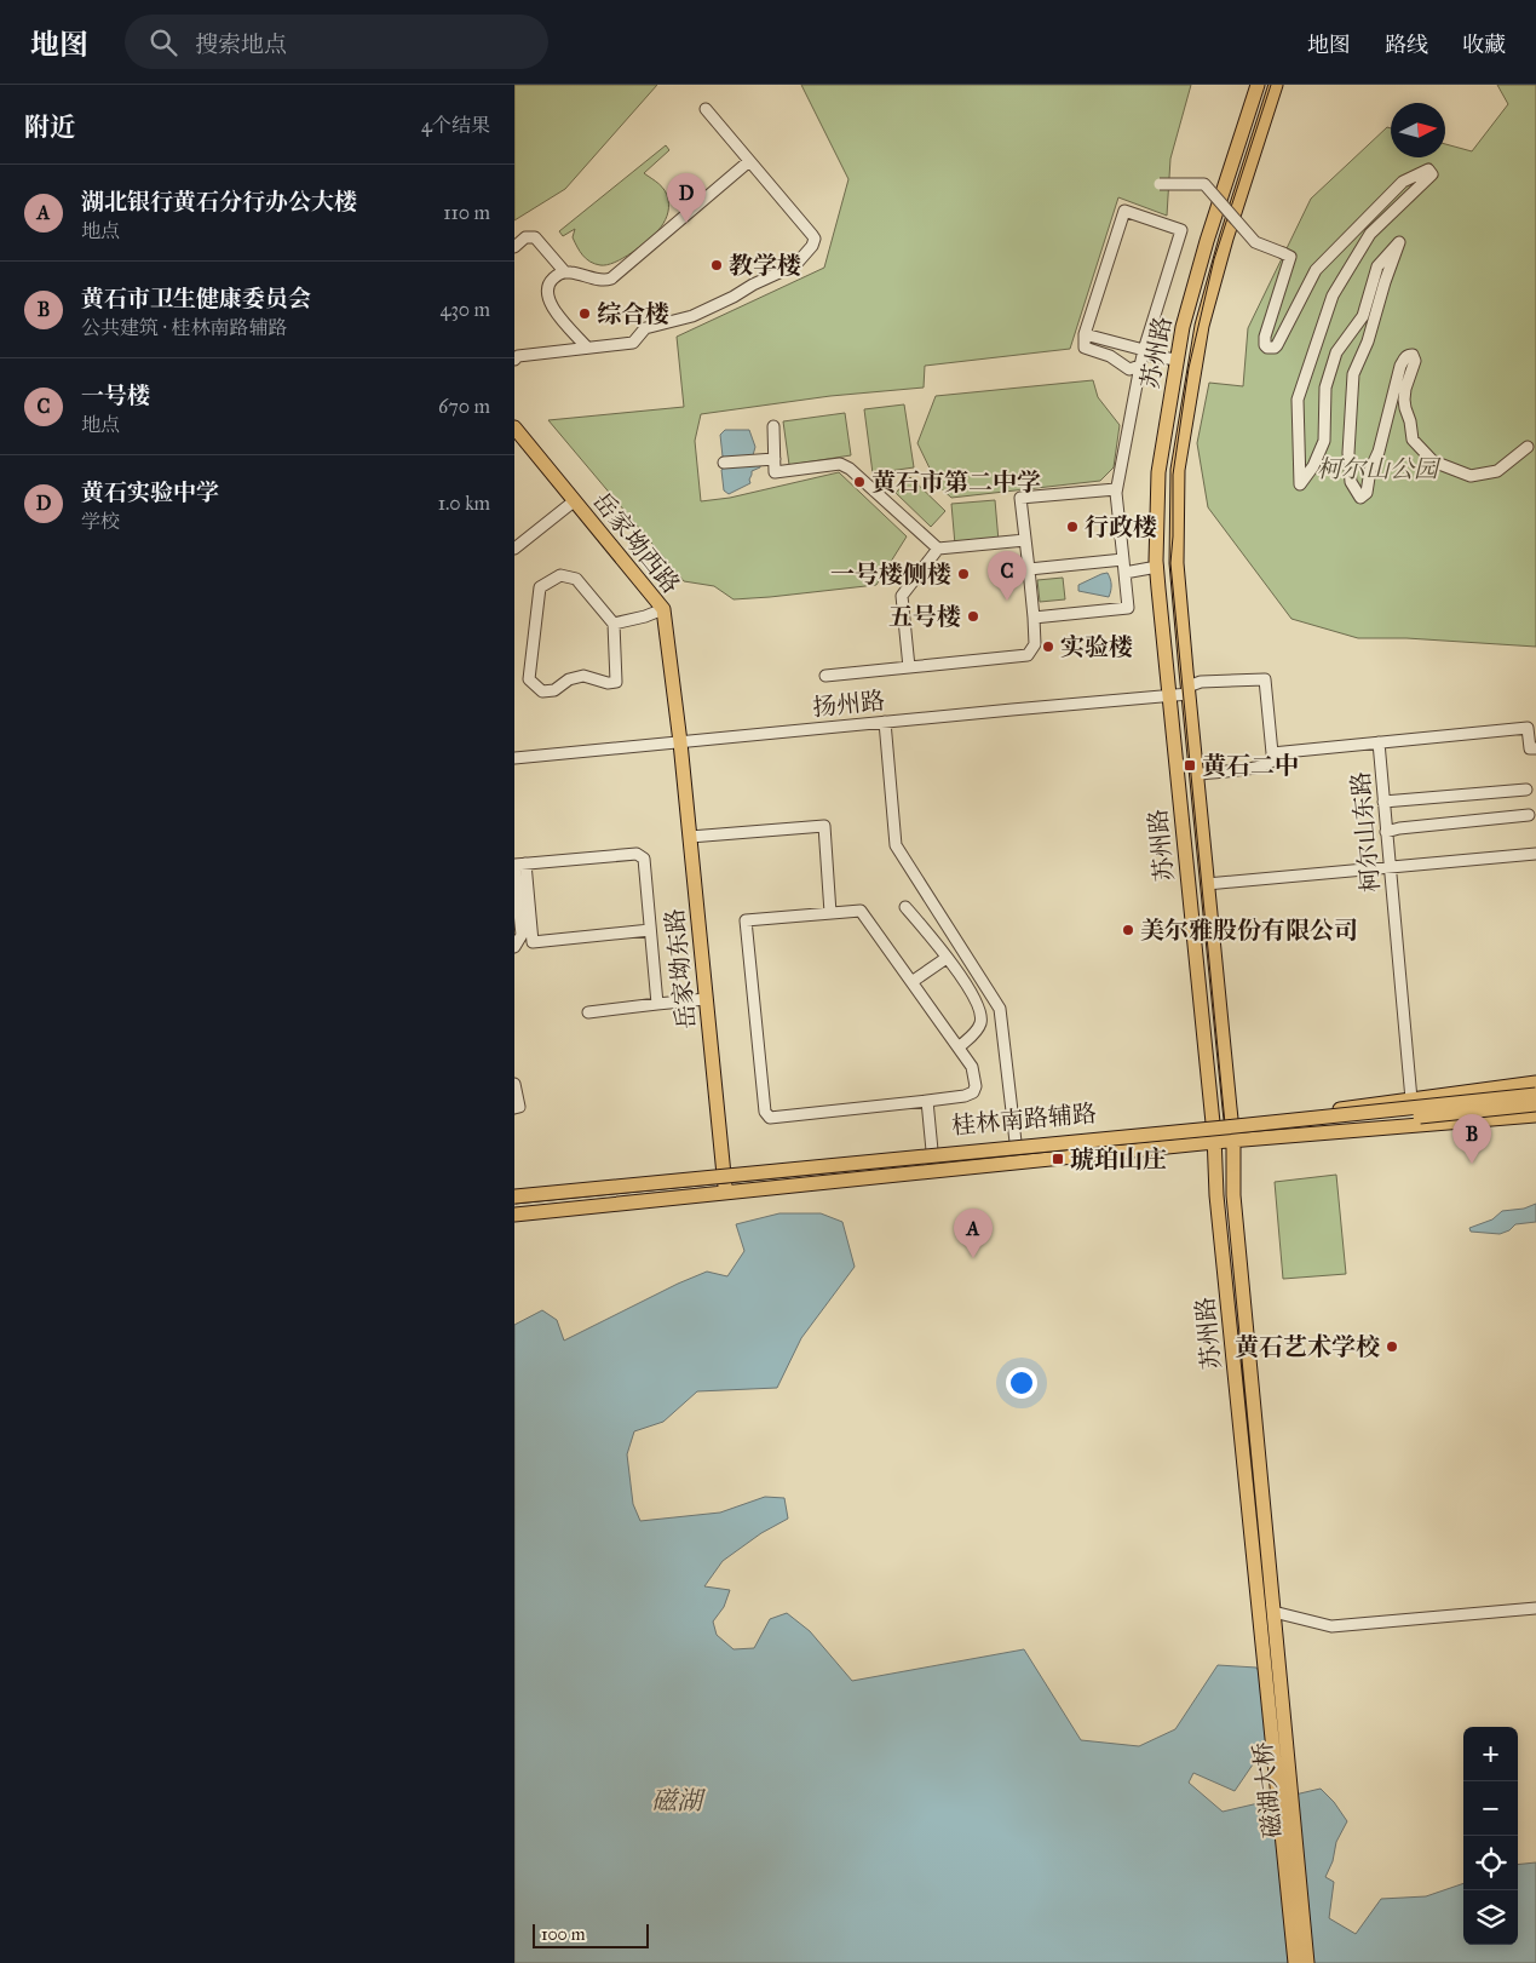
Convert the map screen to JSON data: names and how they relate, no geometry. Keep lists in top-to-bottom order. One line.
{"streets":{"main road":["苏州路","岳家坳西路","岳家坳东路","桂林南路辅路","磁湖大桥"],"street":["扬州路","柯尔山东路"]},"crossings":[["苏州路","扬州路"],["苏州路","桂林南路辅路"],["苏州路","磁湖大桥"],["岳家坳西路","扬州路"],["岳家坳西路","岳家坳东路"],["扬州路","岳家坳东路"],["柯尔山东路","桂林南路辅路"],["岳家坳东路","桂林南路辅路"]],"water":["磁湖"],"parks":["柯尔山公园"],"places":{"other":["教学楼","综合楼","黄石市第二中学","行政楼","一号楼侧楼","五号楼","实验楼","美尔雅股份有限公司","黄石艺术学校"],"transit":["黄石二中","琥珀山庄"]},"scale_bar":"100 m","north":"right","page":{"header":"地图","search":"搜索地点","nav":["地图","路线","收藏"],"heading":["附近","4个结果"],"list":[{"mark":"A","name":"湖北银行黄石分行办公大楼","note":"地点","value":"110 m"},{"mark":"B","name":"黄石市卫生健康委员会","note":"公共建筑 · 桂林南路辅路","value":"430 m"},{"mark":"C","name":"一号楼","note":"地点","value":"670 m"},{"mark":"D","name":"黄石实验中学","note":"学校","value":"1.0 km"}],"pins":["D","C","B","A"],"map_buttons":["+","−"],"scale":"100 m"}}
